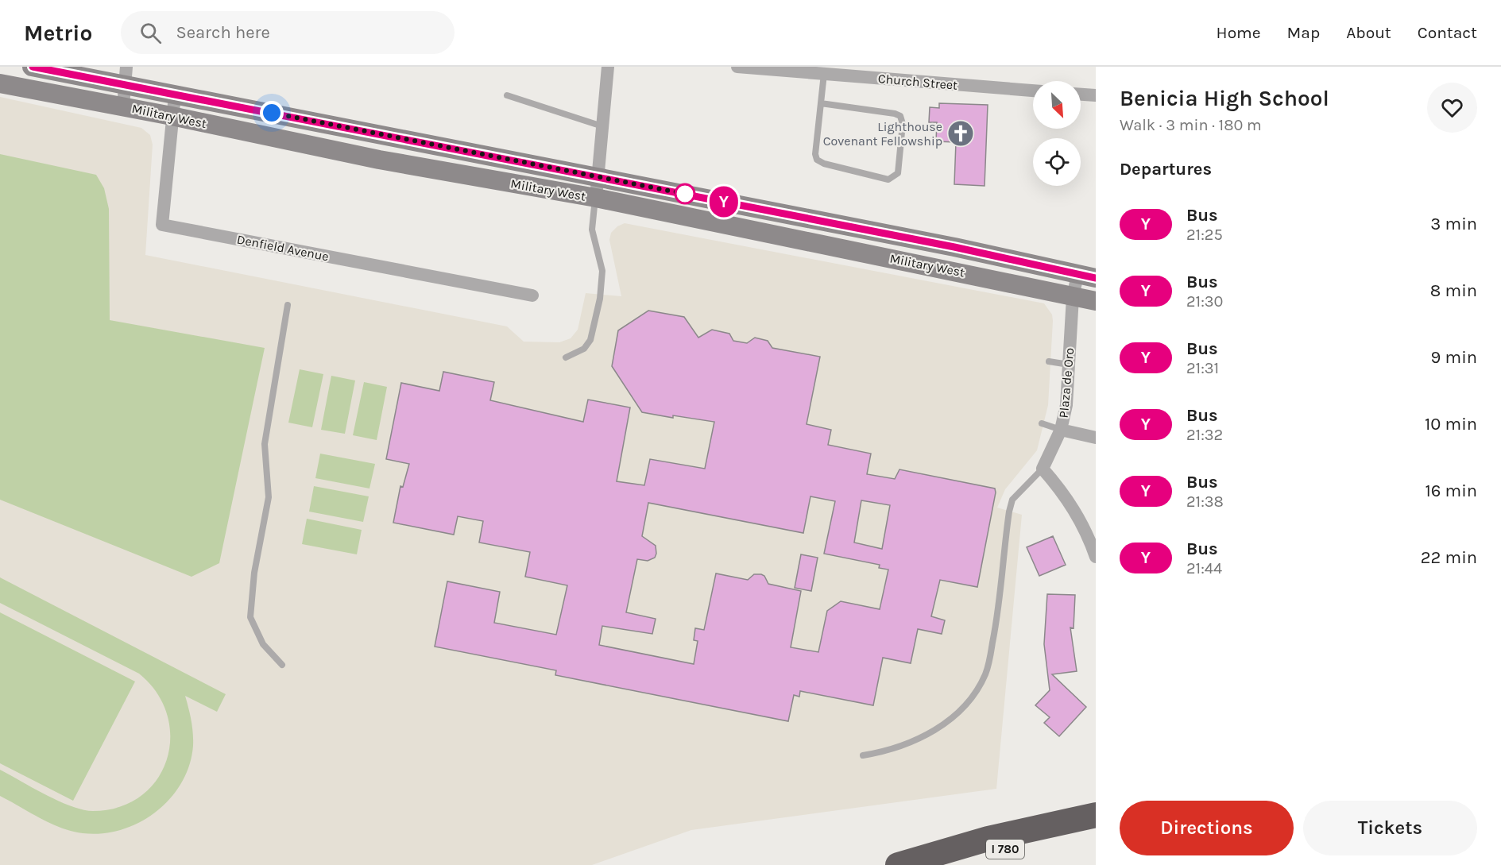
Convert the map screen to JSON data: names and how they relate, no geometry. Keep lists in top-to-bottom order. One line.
{"streets":{"highway":["I 780"],"main road":["Military West"],"street":["Church Street","Denfield Avenue","Plaza de Oro"]},"crossings":[["Military West","Denfield Avenue"],["Military West","Plaza de Oro"]],"places":{"church":["Lighthouse Covenant Fellowship"]},"lines":["bus line Y"],"north":"bottom right","page":{"header":"Metrio","search":"Search here","nav":["Home","Map","About","Contact"],"on_map":"Y","heading":[["Benicia High School","Walk · 3 min · 180 m"],"Departures"],"list":[{"mark":"Y","name":"Bus","note":"21:25","value":"3 min"},{"mark":"Y","name":"Bus","note":"21:30","value":"8 min"},{"mark":"Y","name":"Bus","note":"21:31","value":"9 min"},{"mark":"Y","name":"Bus","note":"21:32","value":"10 min"},{"mark":"Y","name":"Bus","note":"21:38","value":"16 min"},{"mark":"Y","name":"Bus","note":"21:44","value":"22 min"}],"buttons":["Directions","Tickets"]}}
